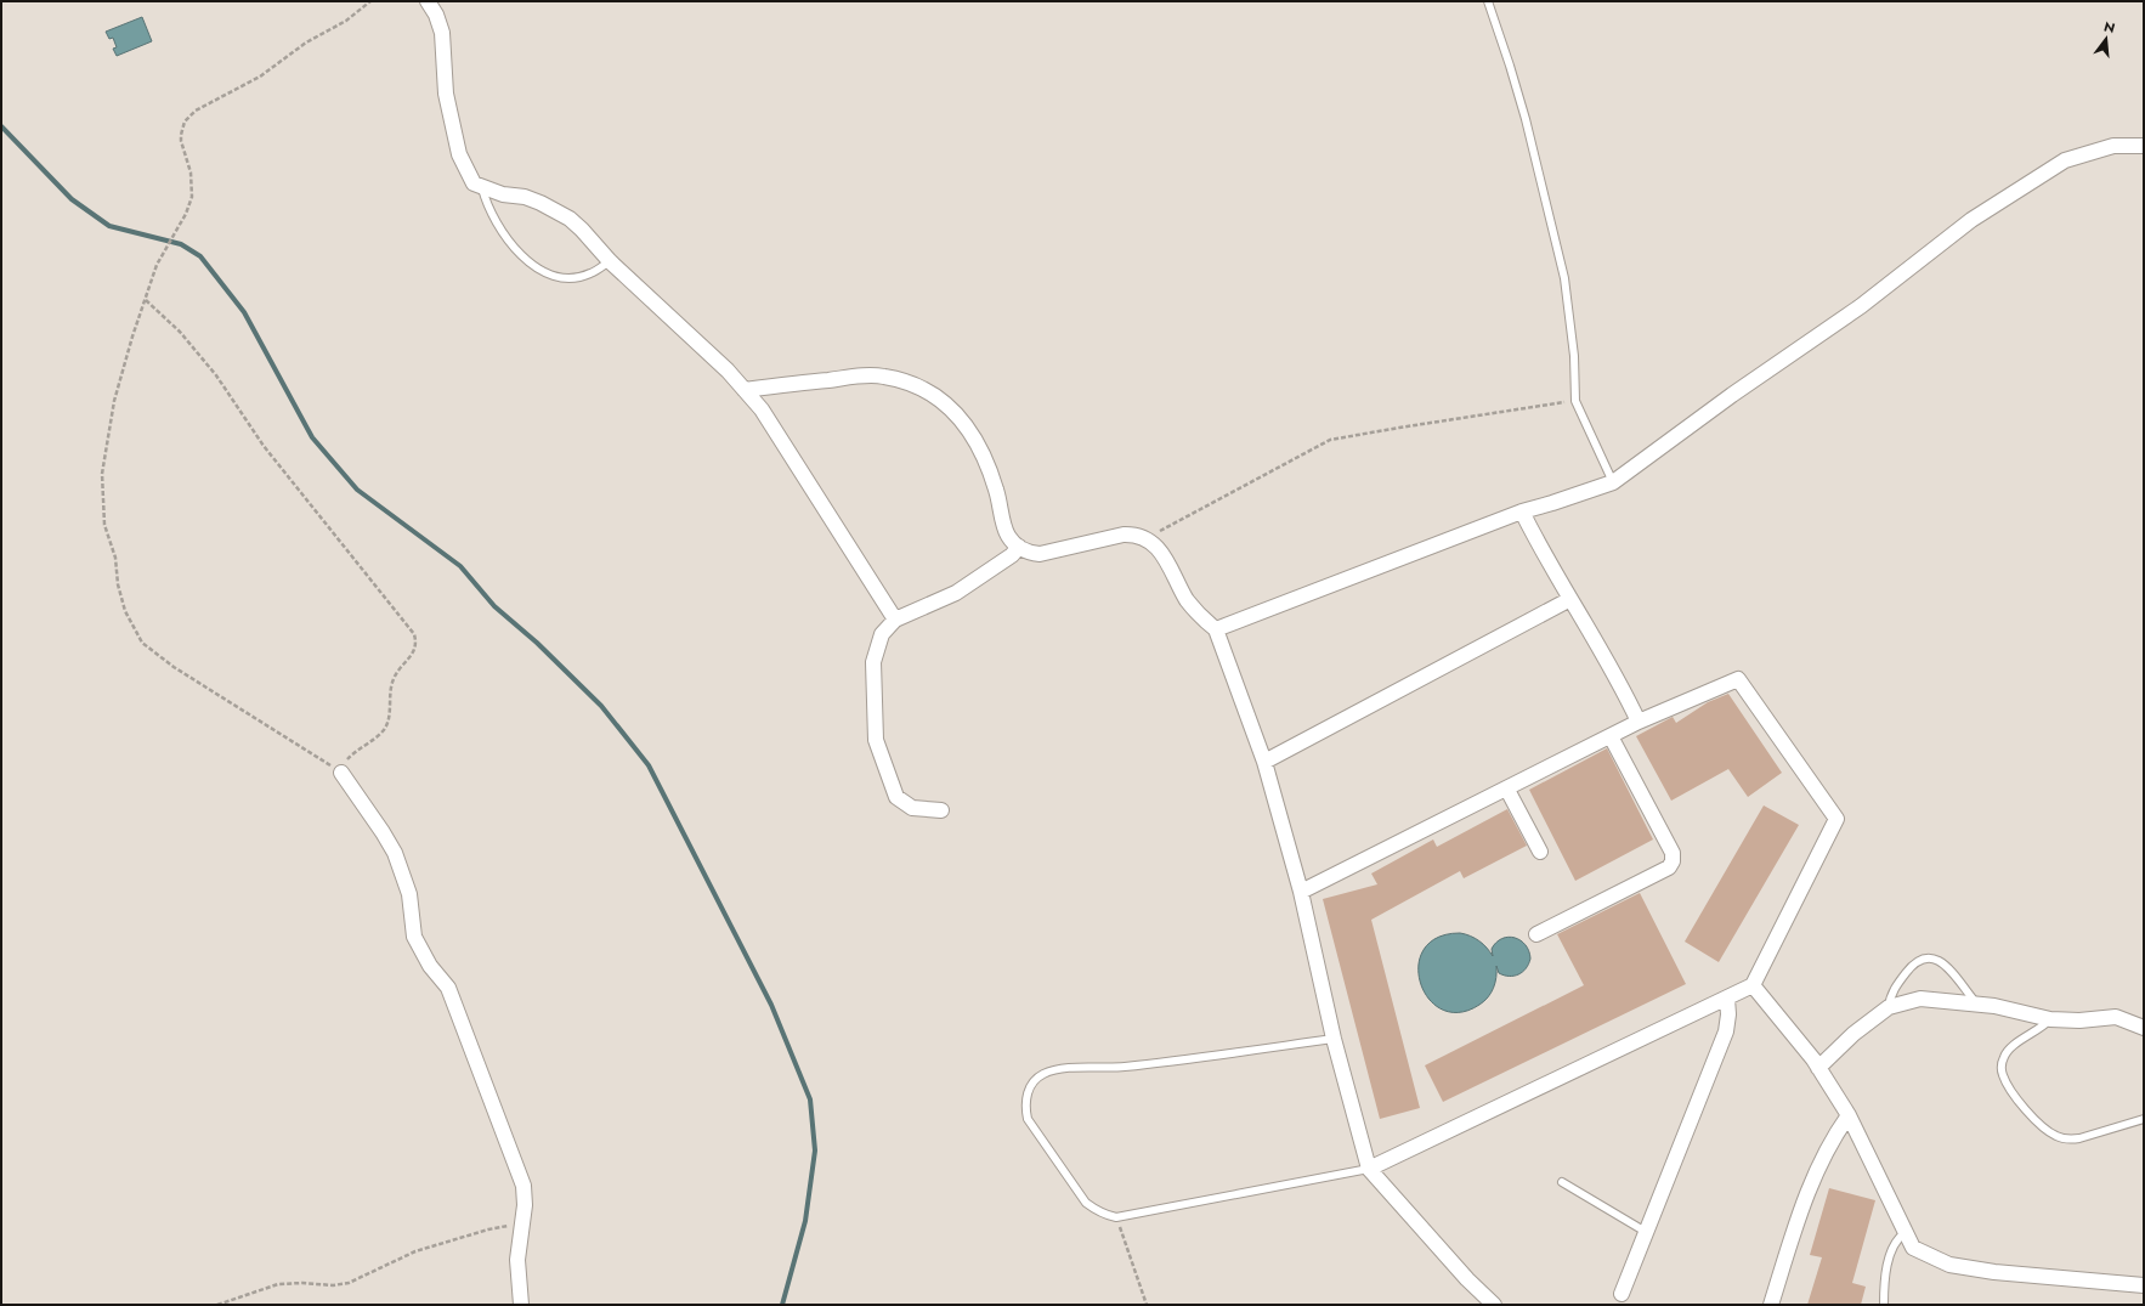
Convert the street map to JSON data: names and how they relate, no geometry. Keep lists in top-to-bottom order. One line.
{"north":"top"}
